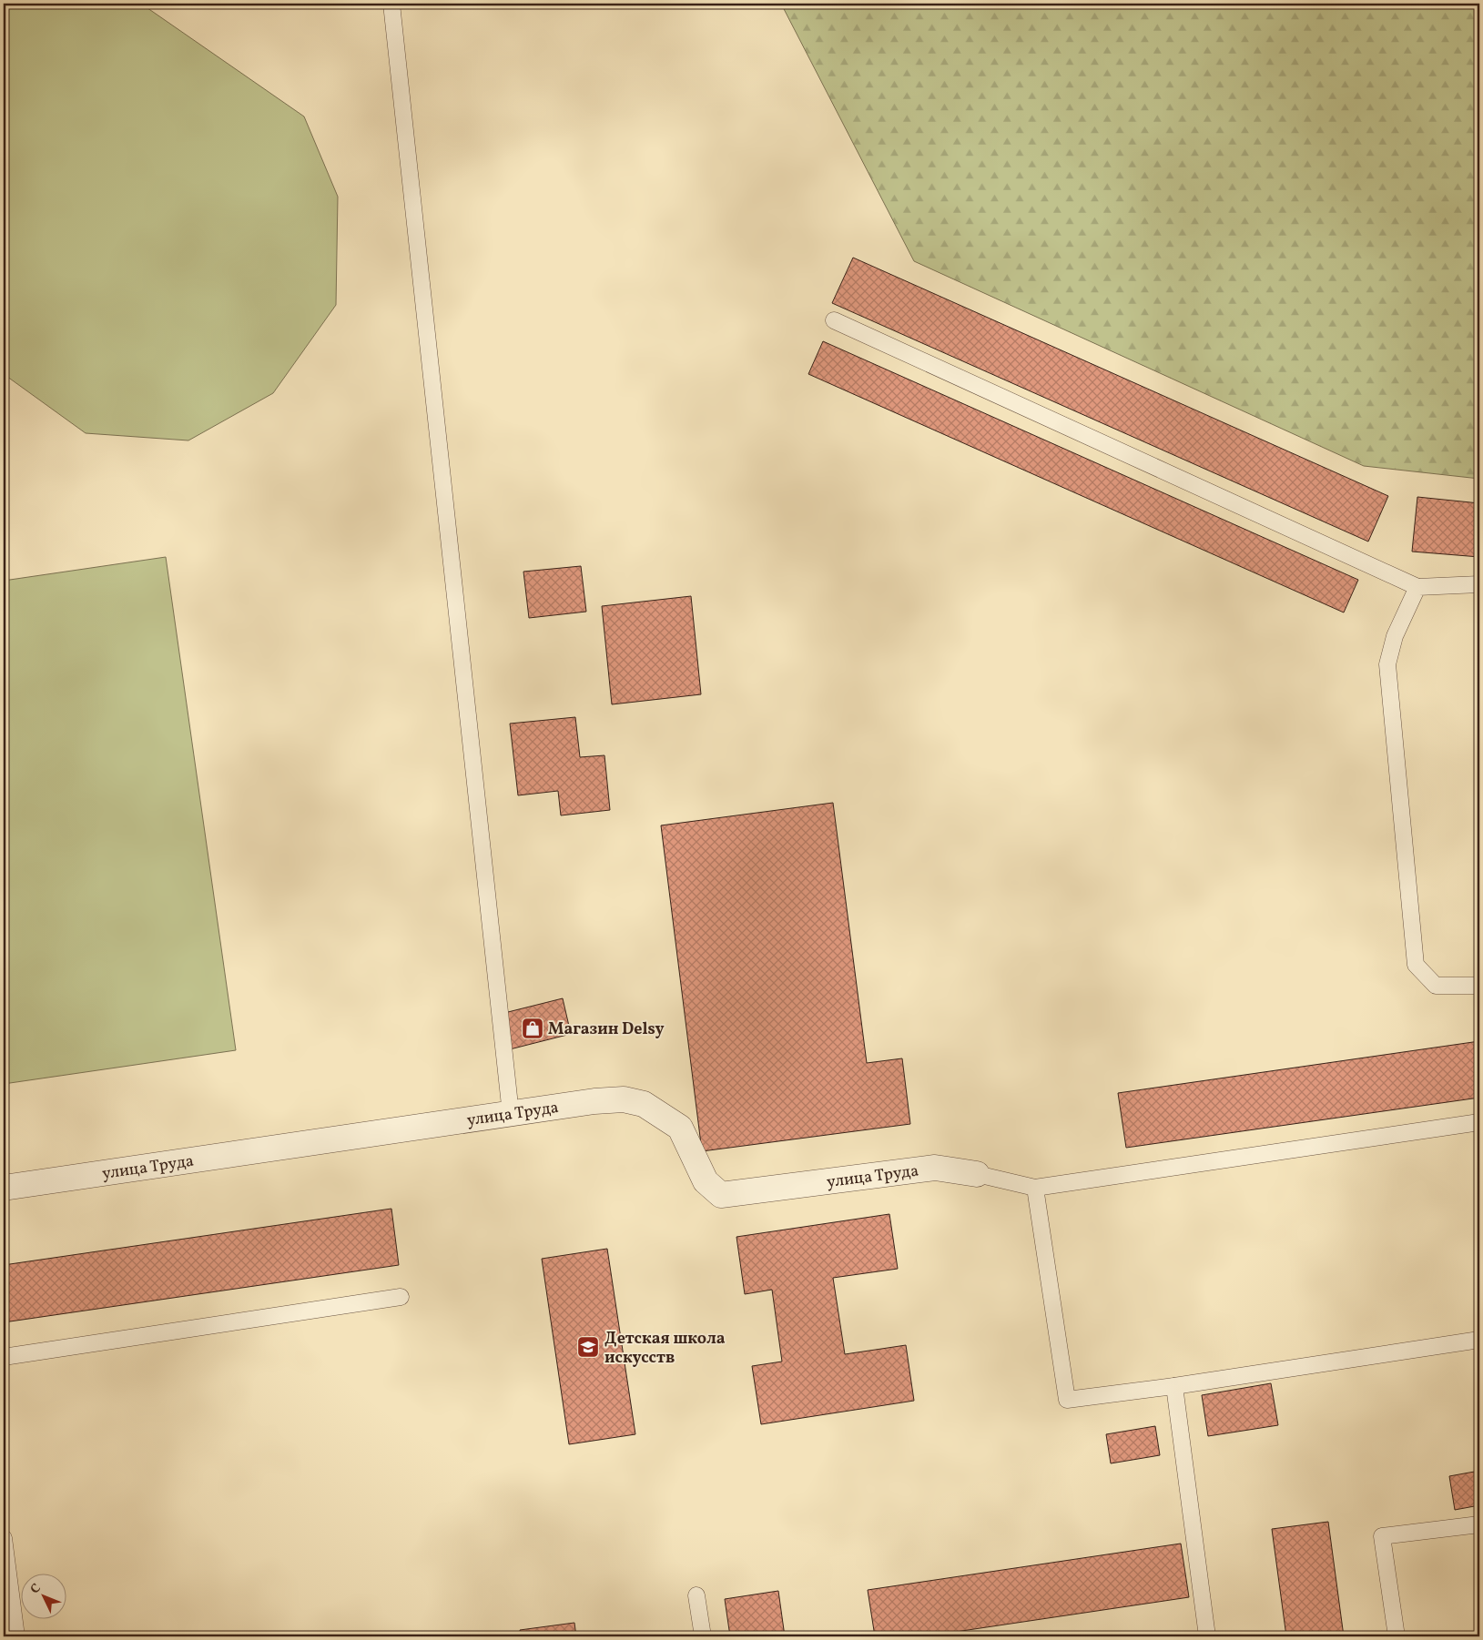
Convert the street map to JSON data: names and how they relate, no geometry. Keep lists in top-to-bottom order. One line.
{"streets":{"street":["улица Труда"]},"places":{"shop":["Магазин Delsy"],"school or university":["Детская школа искусств"]},"north":"top left"}
